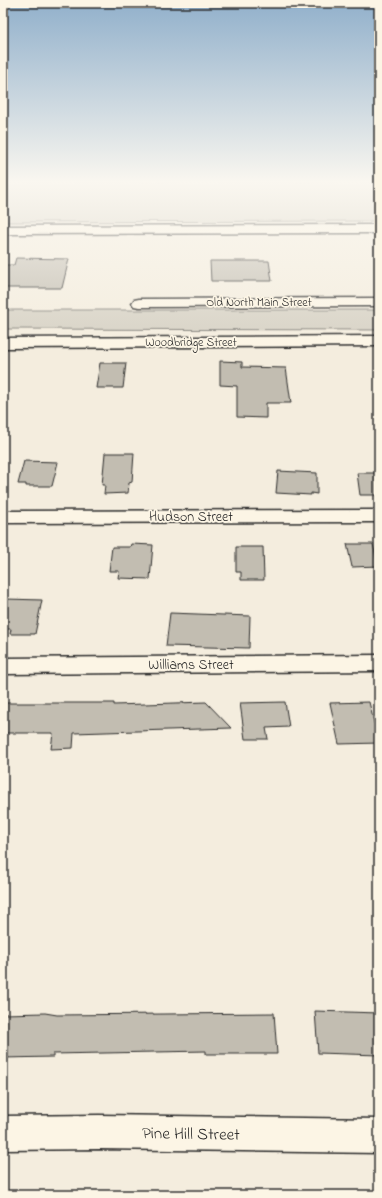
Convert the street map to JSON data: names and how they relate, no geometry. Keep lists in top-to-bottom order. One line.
{"streets":{"street":["Old North Main Street","Woodbridge Street","Hudson Street","Williams Street","Pine Hill Street"]}}
